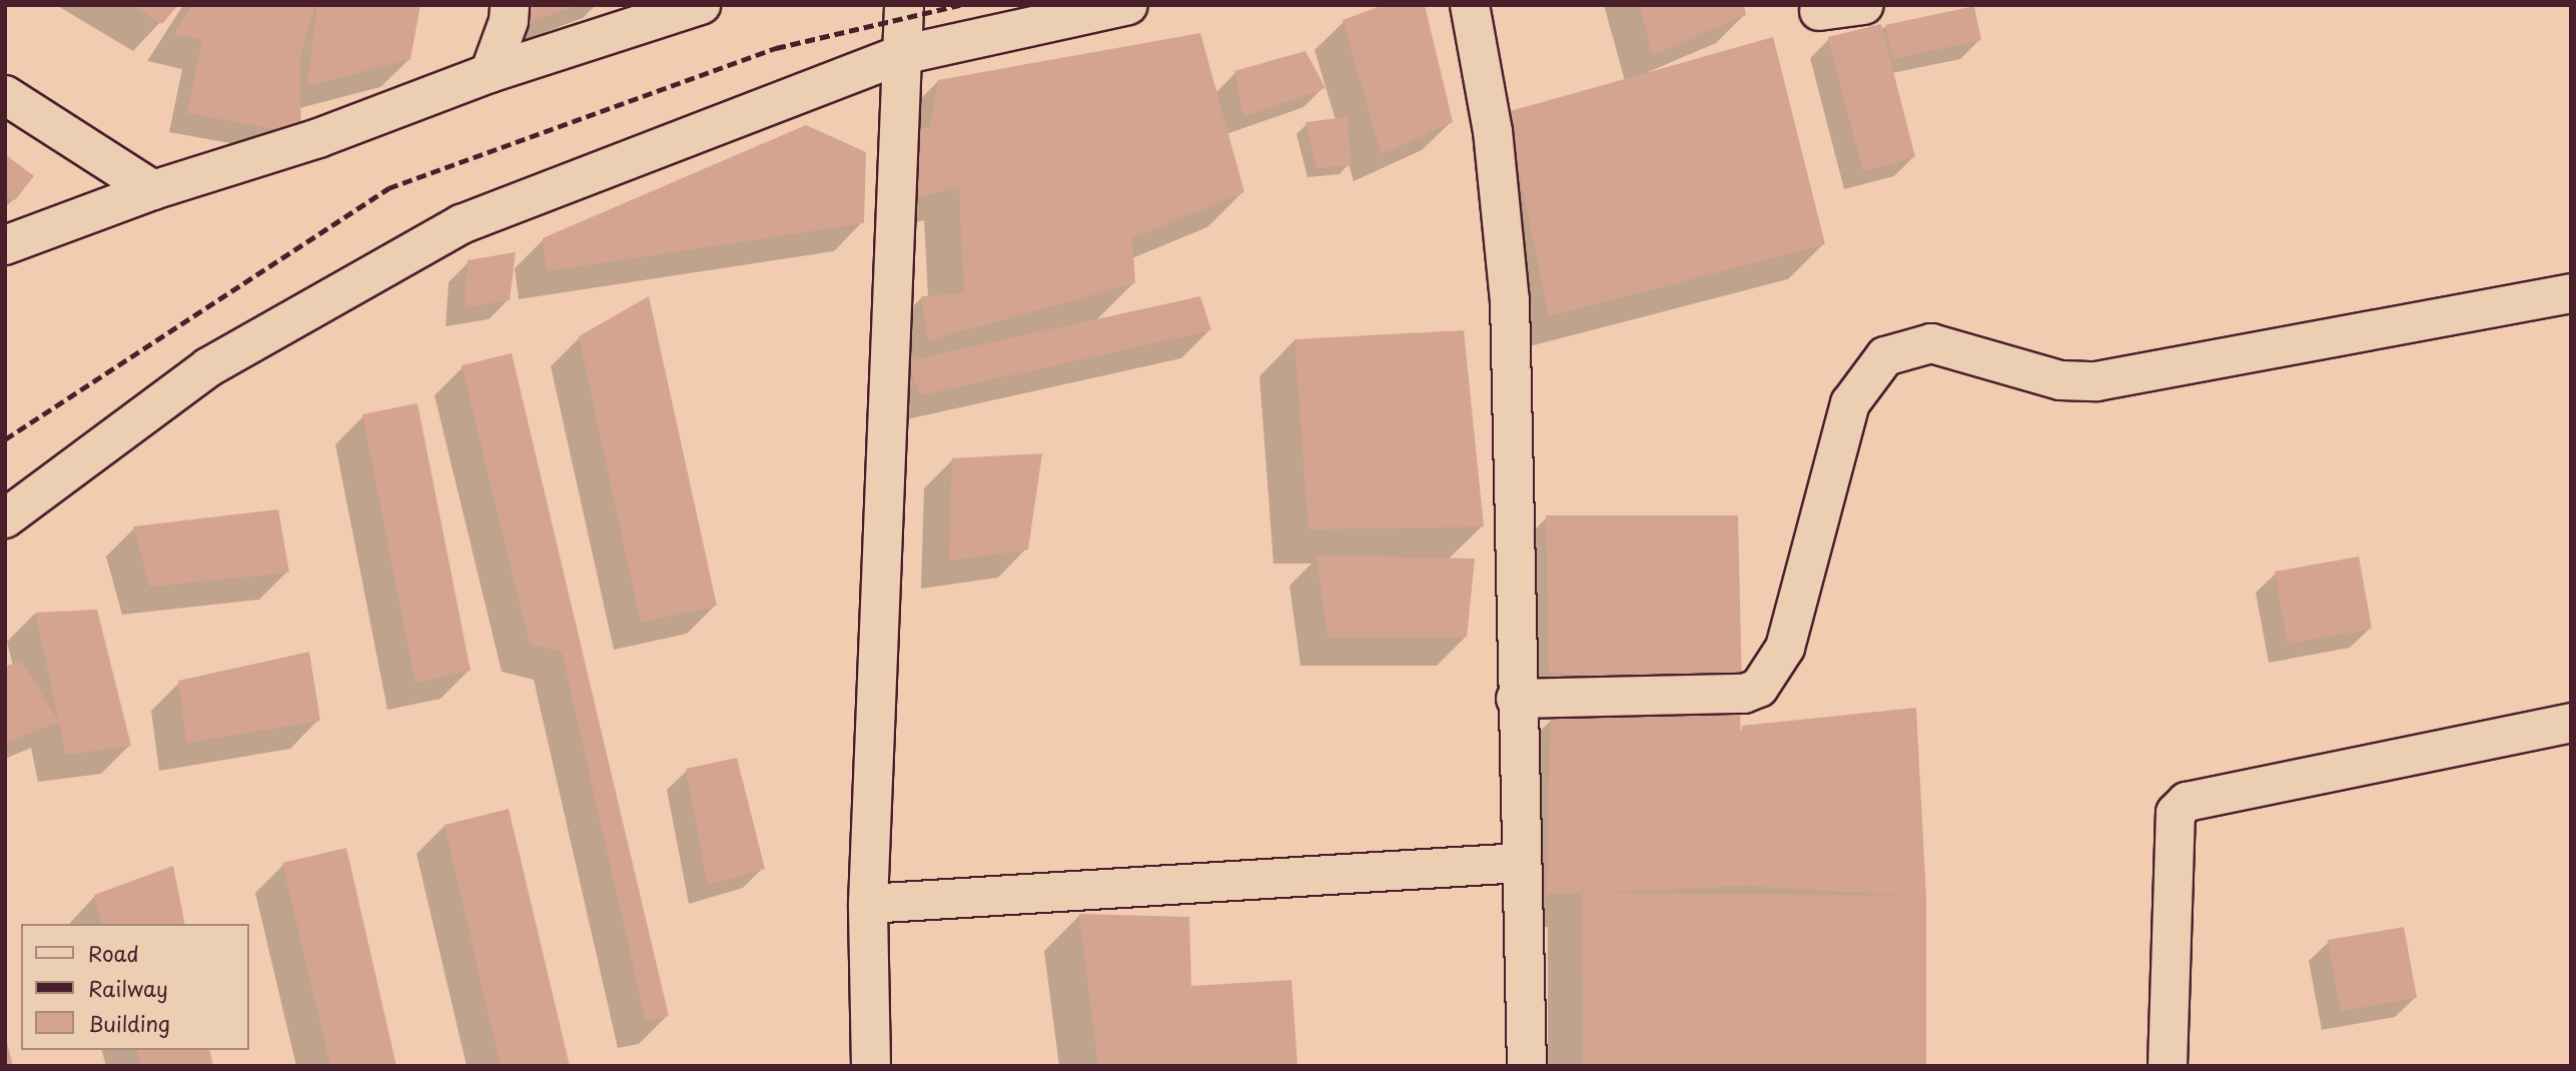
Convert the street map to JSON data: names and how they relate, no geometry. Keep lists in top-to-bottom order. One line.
{"legend":["Road","Railway","Building"]}
